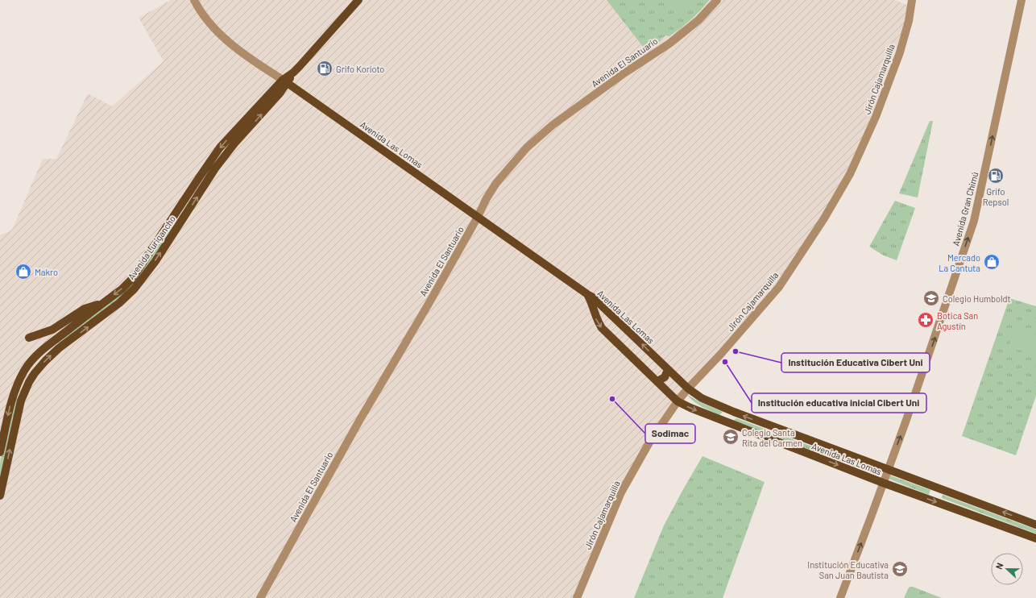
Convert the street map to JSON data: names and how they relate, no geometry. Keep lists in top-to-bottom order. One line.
{"streets":{"main road":["Avenida Las Lomas","Avenida Lurigancho"],"street":["Avenida El Santuario","Jirón Cajamarquilla","Avenida Gran Chimú"]},"crossings":[["Avenida El Santuario","Avenida Las Lomas"],["Jirón Cajamarquilla","Avenida Las Lomas"],["Avenida Las Lomas","Avenida Gran Chimú"],["Avenida Las Lomas","Avenida Lurigancho"]],"one_way":["Avenida Gran Chimú"],"places":{"fuel station":["Grifo Korioto","Grifo Repsol"],"shop":["Mercado La Cantuta","Makro"],"school or university":["Colegio Humboldt","Colegio Santa Rita del Carmen","Institución Educativa San Juan Bautista"],"pharmacy":["Botica San Agustín"],"other":["Institución Educativa Cibert Uni","Institución educativa inicial Cibert Uni","Sodimac"]},"north":"left"}
